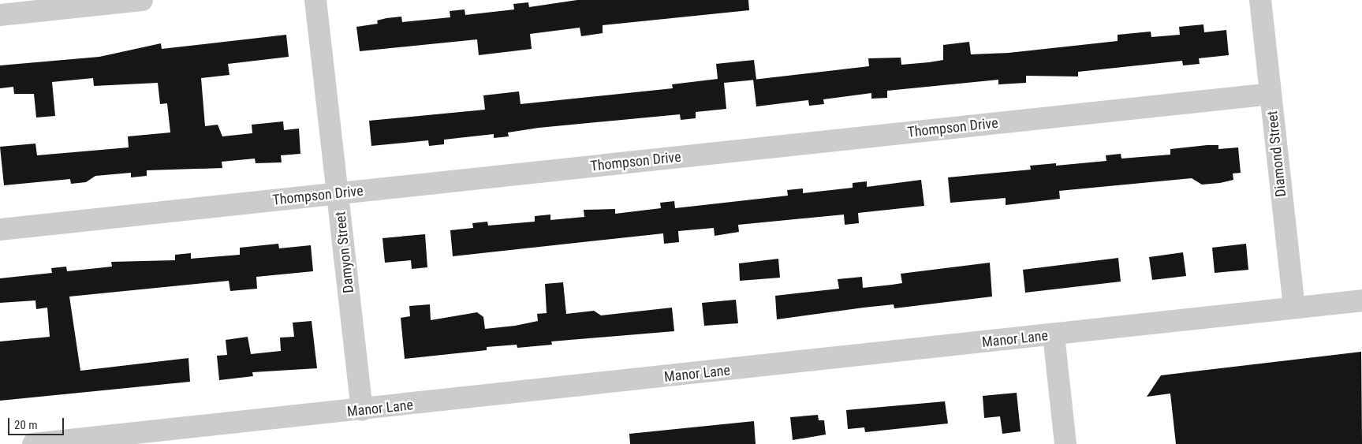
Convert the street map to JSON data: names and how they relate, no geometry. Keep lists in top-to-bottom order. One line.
{"streets":{"street":["Thompson Drive","Diamond Street","Damyon Street","Manor Lane"]},"crossings":[["Thompson Drive","Diamond Street"],["Thompson Drive","Damyon Street"],["Diamond Street","Manor Lane"],["Damyon Street","Manor Lane"]],"scale_bar":"20 m"}
